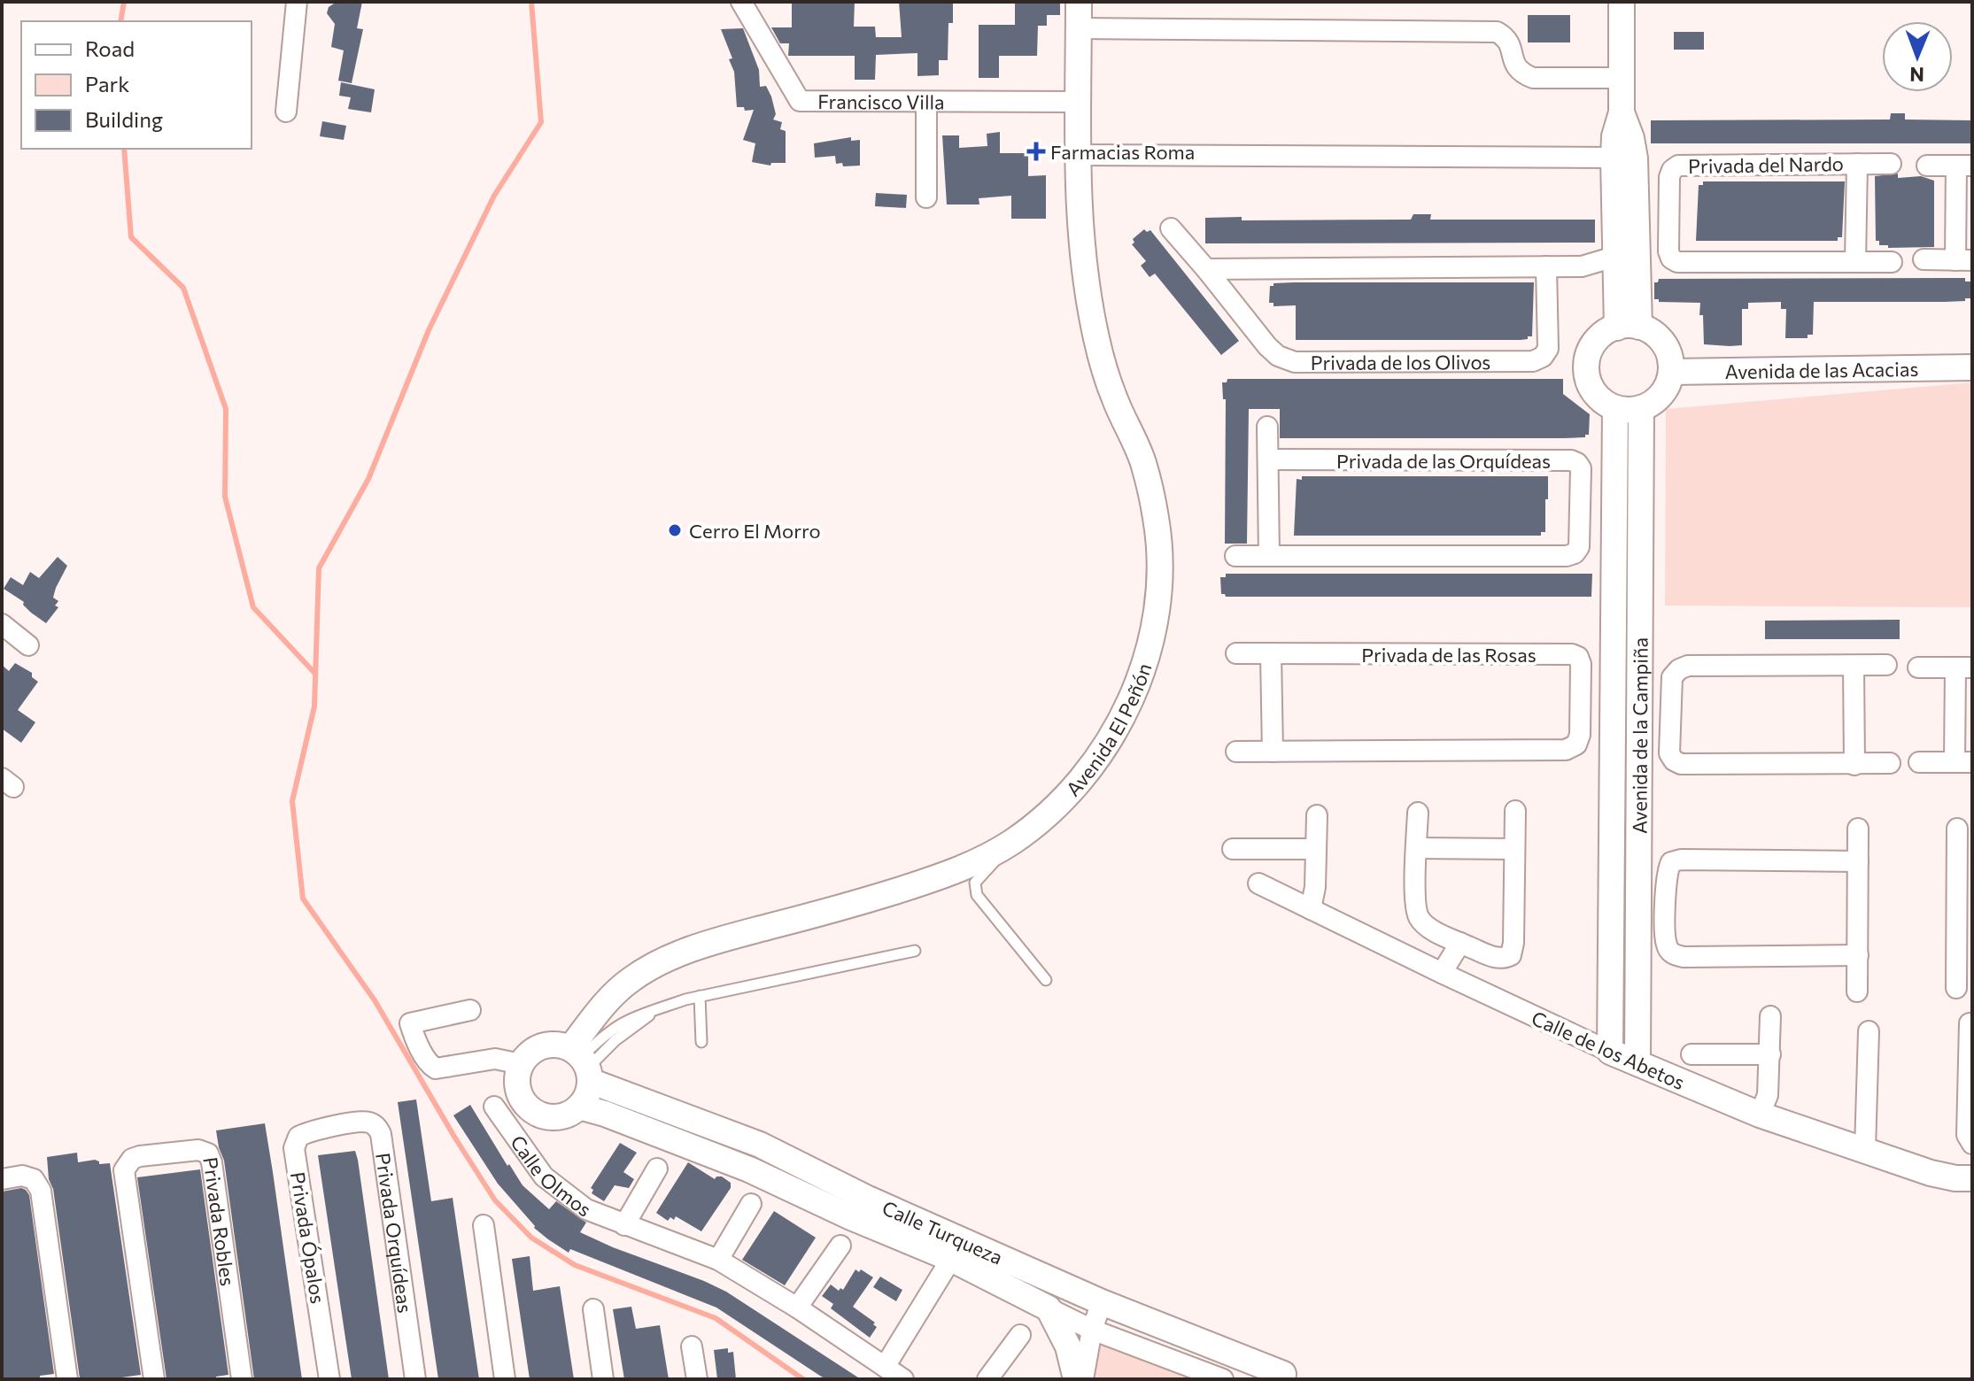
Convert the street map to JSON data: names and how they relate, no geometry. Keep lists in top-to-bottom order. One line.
{"streets":{"street":["Francisco Villa","Privada del Nardo","Privada de los Olivos","Avenida de las Acacias","Privada de las Orquídeas","Privada de las Rosas","Avenida El Peñón","Avenida de la Campiña","Calle de los Abetos","Calle Olmos","Privada Robles","Privada Orquídeas","Calle Turqueza","Privada Ópalos"]},"crossings":[["Francisco Villa","Avenida El Peñón"],["Avenida de las Acacias","Avenida de la Campiña"],["Avenida El Peñón","Calle Turqueza"],["Avenida de la Campiña","Calle de los Abetos"],["Privada Orquídeas","Privada Ópalos"]],"places":{"health":["Farmacias Roma"],"other":["Cerro El Morro"]},"legend":["Road","Park","Building"],"north":"bottom"}
